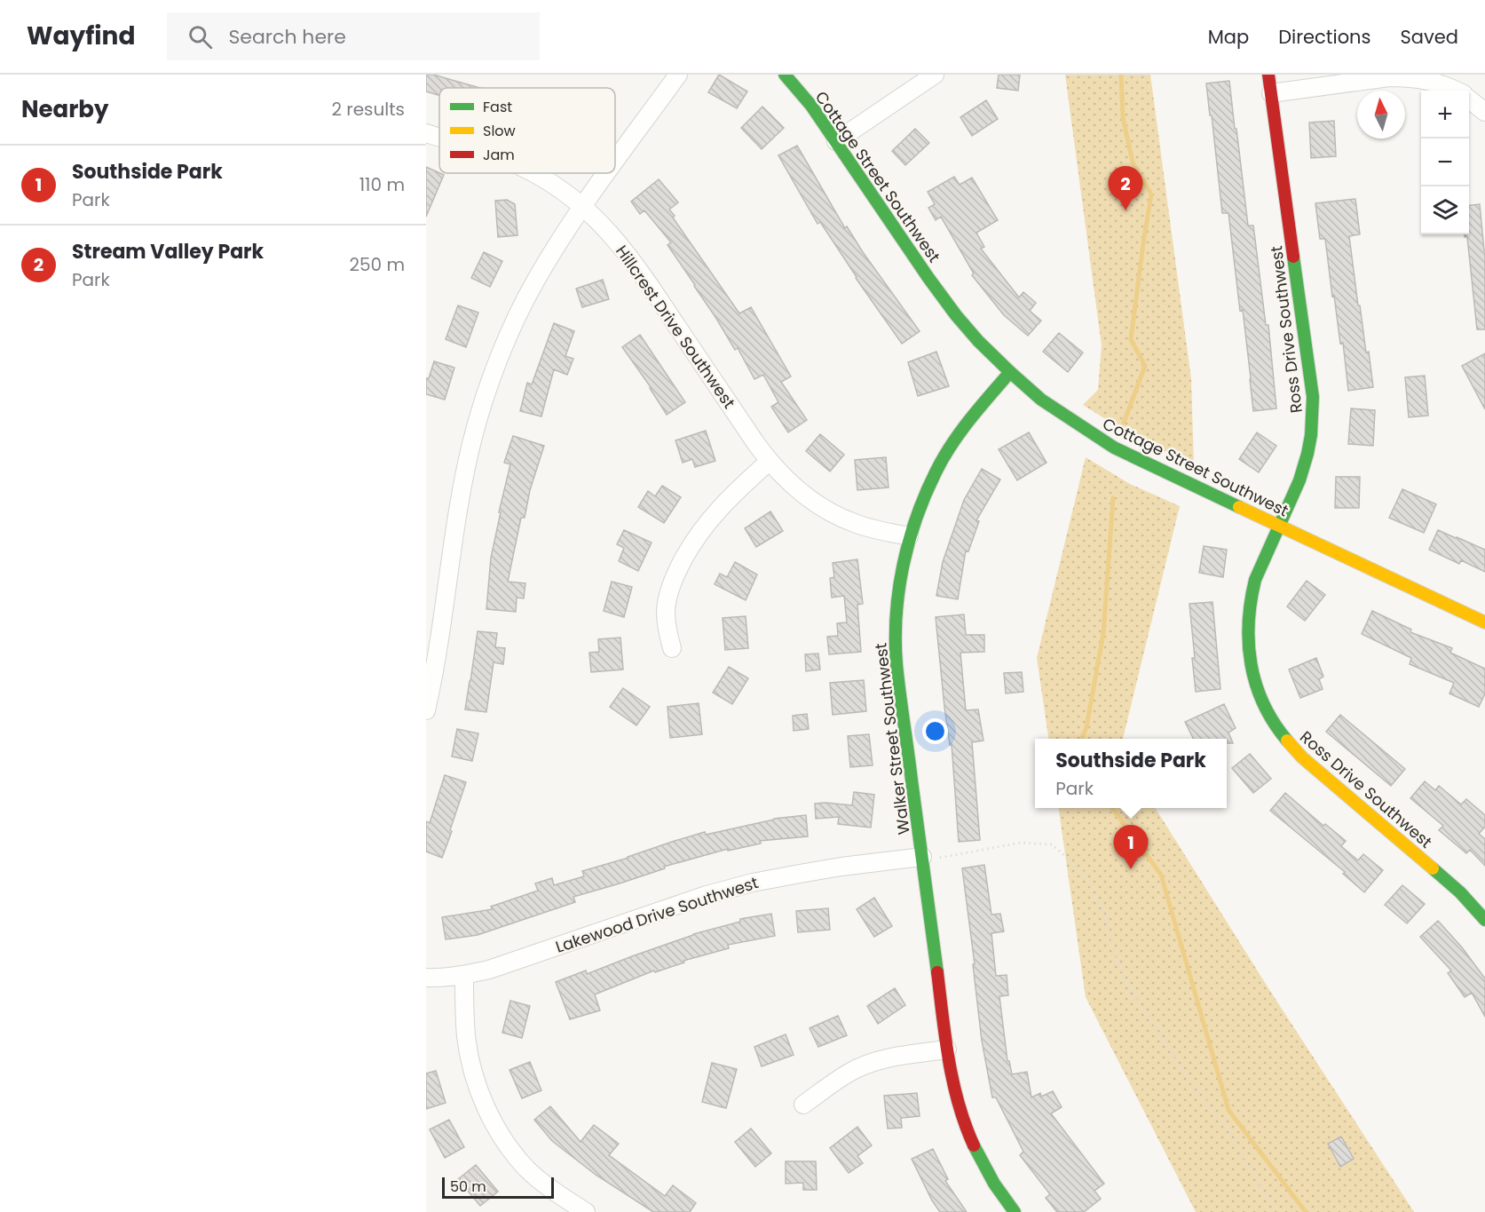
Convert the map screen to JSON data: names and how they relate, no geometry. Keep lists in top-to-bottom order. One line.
{"streets":{"street":["Cottage Street Southwest","Hillcrest Drive Southwest","Ross Drive Southwest","Walker Street Southwest","Lakewood Drive Southwest"]},"crossings":[["Cottage Street Southwest","Ross Drive Southwest"],["Cottage Street Southwest","Walker Street Southwest"],["Hillcrest Drive Southwest","Walker Street Southwest"],["Walker Street Southwest","Lakewood Drive Southwest"]],"legend":["Fast","Slow","Jam"],"scale_bar":"50 m","north":"top","page":{"header":"Wayfind","search":"Search here","nav":["Map","Directions","Saved"],"heading":["Nearby","2 results"],"map_buttons":["+","−"],"list":[{"mark":"1","name":"Southside Park","note":"Park","value":"110 m"},{"mark":"2","name":"Stream Valley Park","note":"Park","value":"250 m"}],"pins":["2","1"],"popup":["Southside Park","Park"],"scale":"50 m"}}
